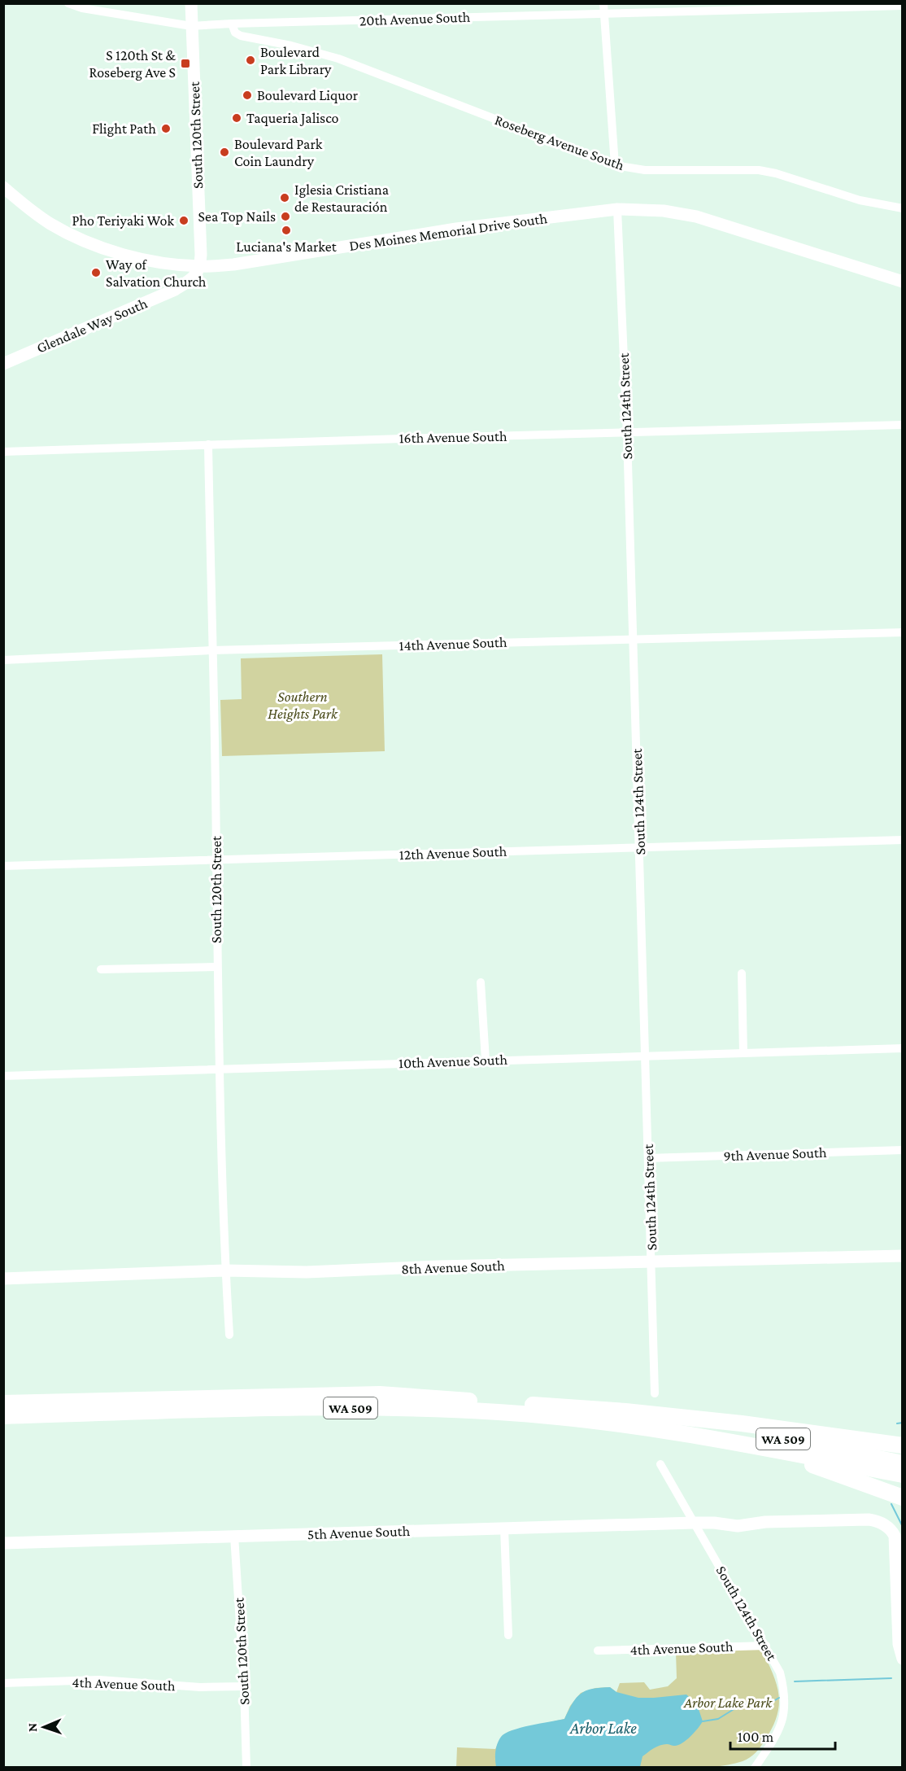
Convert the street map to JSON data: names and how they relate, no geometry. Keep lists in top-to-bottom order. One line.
{"streets":{"highway":["WA 509"],"street":["20th Avenue South","South 120th Street","Roseberg Avenue South","Des Moines Memorial Drive South","Glendale Way South","South 124th Street","16th Avenue South","14th Avenue South","12th Avenue South","10th Avenue South","9th Avenue South","8th Avenue South","5th Avenue South","4th Avenue South"]},"crossings":[["20th Avenue South","South 120th Street"],["20th Avenue South","Roseberg Avenue South"],["South 120th Street","Des Moines Memorial Drive South"],["South 120th Street","Glendale Way South"],["South 120th Street","16th Avenue South"],["South 120th Street","14th Avenue South"],["South 120th Street","12th Avenue South"],["South 120th Street","10th Avenue South"],["South 120th Street","8th Avenue South"],["South 120th Street","5th Avenue South"],["South 120th Street","4th Avenue South"],["Des Moines Memorial Drive South","Glendale Way South"],["Des Moines Memorial Drive South","South 124th Street"],["South 124th Street","16th Avenue South"],["South 124th Street","14th Avenue South"],["South 124th Street","12th Avenue South"],["South 124th Street","10th Avenue South"],["South 124th Street","9th Avenue South"],["South 124th Street","8th Avenue South"],["South 124th Street","5th Avenue South"],["South 124th Street","4th Avenue South"]],"water":["Arbor Lake"],"parks":["Southern Heights Park","Arbor Lake Park"],"places":{"other":["Boulevard Park Library","Boulevard Liquor","Taqueria Jalisco","Flight Path","Boulevard Park Coin Laundry","Iglesia Cristiana de Restauración","Sea Top Nails","Pho Teriyaki Wok","Luciana's Market","Way of Salvation Church"],"transit":["S 120th St & Roseberg Ave S"]},"scale_bar":"100 m","north":"left"}
